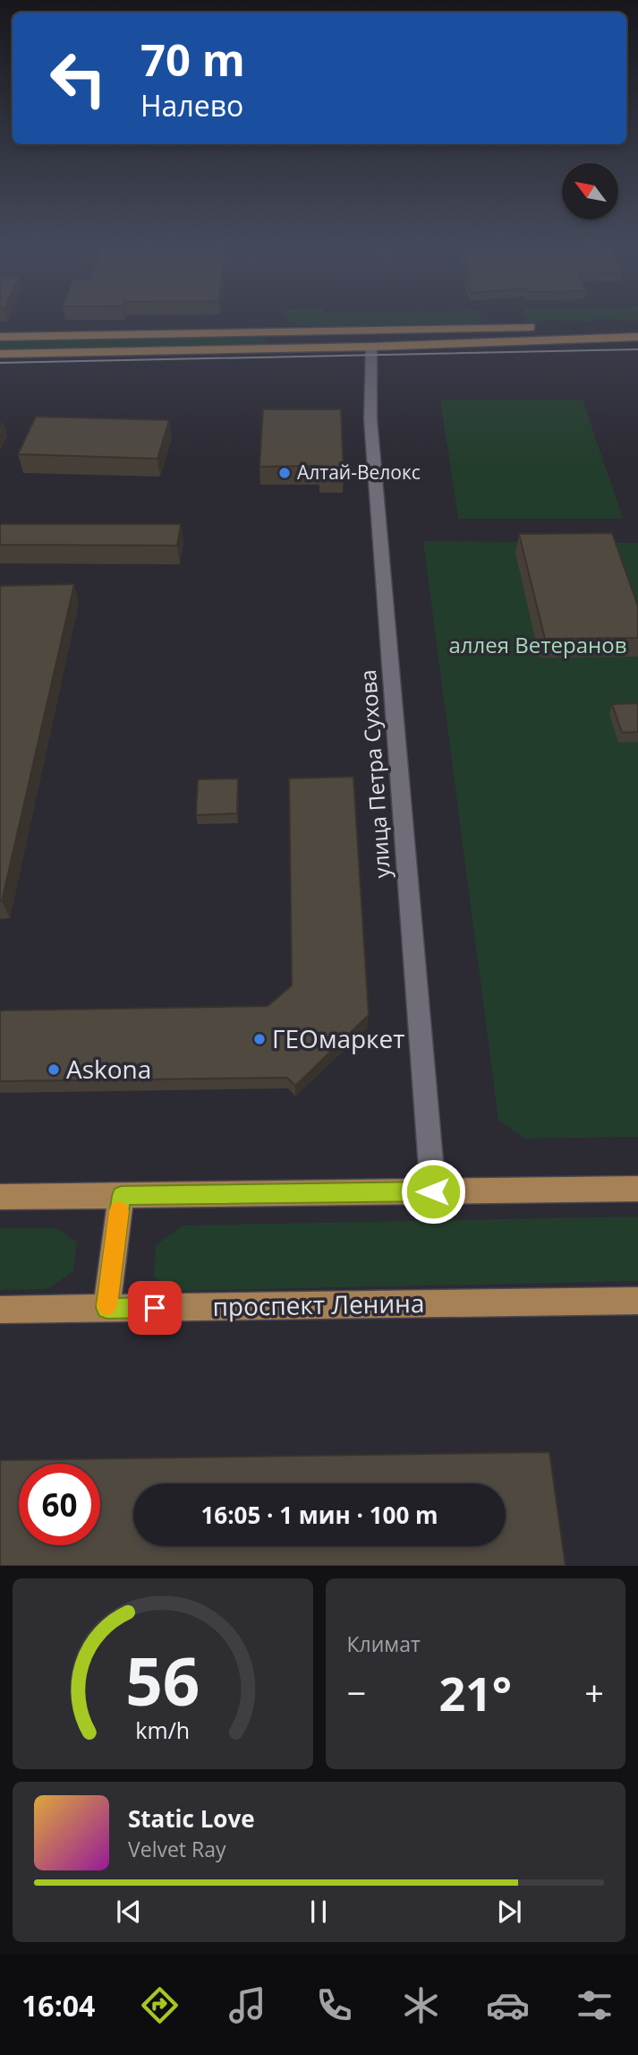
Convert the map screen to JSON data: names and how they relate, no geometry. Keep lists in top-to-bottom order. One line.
{"streets":{"main road":["проспект Ленина"],"street":["улица Петра Сухова"]},"parks":["аллея Ветеранов"],"places":["Алтай-Велокс","ГЕОмаркет","Askona"],"north":"top left","page":{"turn":["70 m","Налево"],"limit":"60","trip":"16:05 · 1 мин · 100 m","tile":"Климат","heat":["−","21°","+"],"song":["Static Love","Velvet Ray"],"tabs":"16:04","gauge":["56","km/h"]}}
